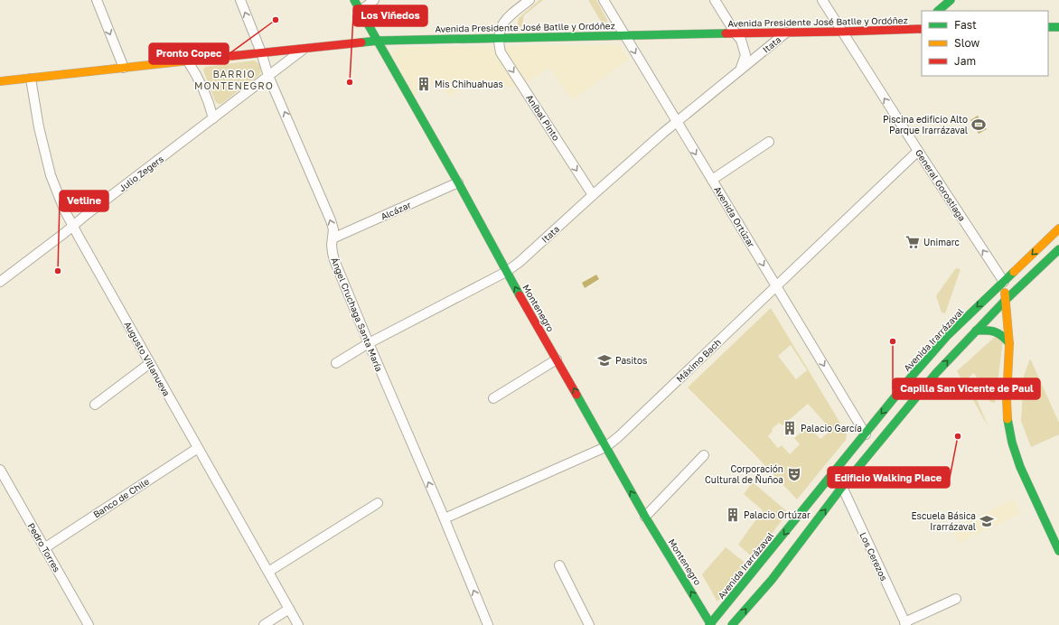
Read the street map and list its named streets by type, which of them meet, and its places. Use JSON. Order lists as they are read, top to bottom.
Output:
{
  "streets": {
    "main road": [
      "Avenida Presidente José Batlle y Ordóñez",
      "General Gorostiaga",
      "Montenegro",
      "Avenida Irarrázaval"
    ],
    "street": [
      "Itata",
      "Aníbal Pinto",
      "Julio Zegers",
      "Alcázar",
      "Avenida Ortúzar",
      "Ángel Cruchaga Santa María",
      "Augusto Villanueva",
      "Máximo Bach",
      "Banco de Chile",
      "Pedro Torres",
      "Los Cerezos"
    ]
  },
  "crossings": [
    ["Avenida Presidente José Batlle y Ordóñez", "Itata"],
    ["Avenida Presidente José Batlle y Ordóñez", "Aníbal Pinto"],
    ["Avenida Presidente José Batlle y Ordóñez", "Julio Zegers"],
    ["Avenida Presidente José Batlle y Ordóñez", "General Gorostiaga"],
    ["Avenida Presidente José Batlle y Ordóñez", "Avenida Ortúzar"],
    ["Avenida Presidente José Batlle y Ordóñez", "Montenegro"],
    ["Avenida Presidente José Batlle y Ordóñez", "Ángel Cruchaga Santa María"],
    ["Avenida Presidente José Batlle y Ordóñez", "Augusto Villanueva"],
    ["Itata", "Aníbal Pinto"],
    ["Itata", "Avenida Ortúzar"],
    ["Itata", "Montenegro"],
    ["Itata", "Ángel Cruchaga Santa María"],
    ["Julio Zegers", "Ángel Cruchaga Santa María"],
    ["Julio Zegers", "Augusto Villanueva"],
    ["General Gorostiaga", "Avenida Irarrázaval"],
    ["General Gorostiaga", "Máximo Bach"],
    ["Alcázar", "Montenegro"],
    ["Alcázar", "Ángel Cruchaga Santa María"],
    ["Avenida Ortúzar", "Avenida Irarrázaval"],
    ["Avenida Ortúzar", "Máximo Bach"],
    ["Montenegro", "Avenida Irarrázaval"],
    ["Montenegro", "Máximo Bach"],
    ["Ángel Cruchaga Santa María", "Máximo Bach"],
    ["Augusto Villanueva", "Banco de Chile"],
    ["Banco de Chile", "Pedro Torres"]
  ],
  "one_way": [
    "Aníbal Pinto",
    "General Gorostiaga",
    "Avenida Ortúzar",
    "Montenegro",
    "Ángel Cruchaga Santa María"
  ],
  "districts": ["BARRIO MONTENEGRO"],
  "places": {
    "other": [
      "Pronto Copec",
      "Los Viñedos",
      "Vetline",
      "Capilla San Vicente de Paul",
      "Edificio Walking Place"
    ],
    "building": ["Mis Chihuahuas", "Palacio García", "Palacio Ortúzar"],
    "sports": ["Piscina edificio Alto Parque Irarrázaval"],
    "supermarket": ["Unimarc"],
    "school or university": ["Pasitos", "Escuela Básica Irarrázaval"],
    "theatre": ["Corporación Cultural de Ñuñoa"]
  },
  "legend": ["Fast", "Slow", "Jam"]
}
